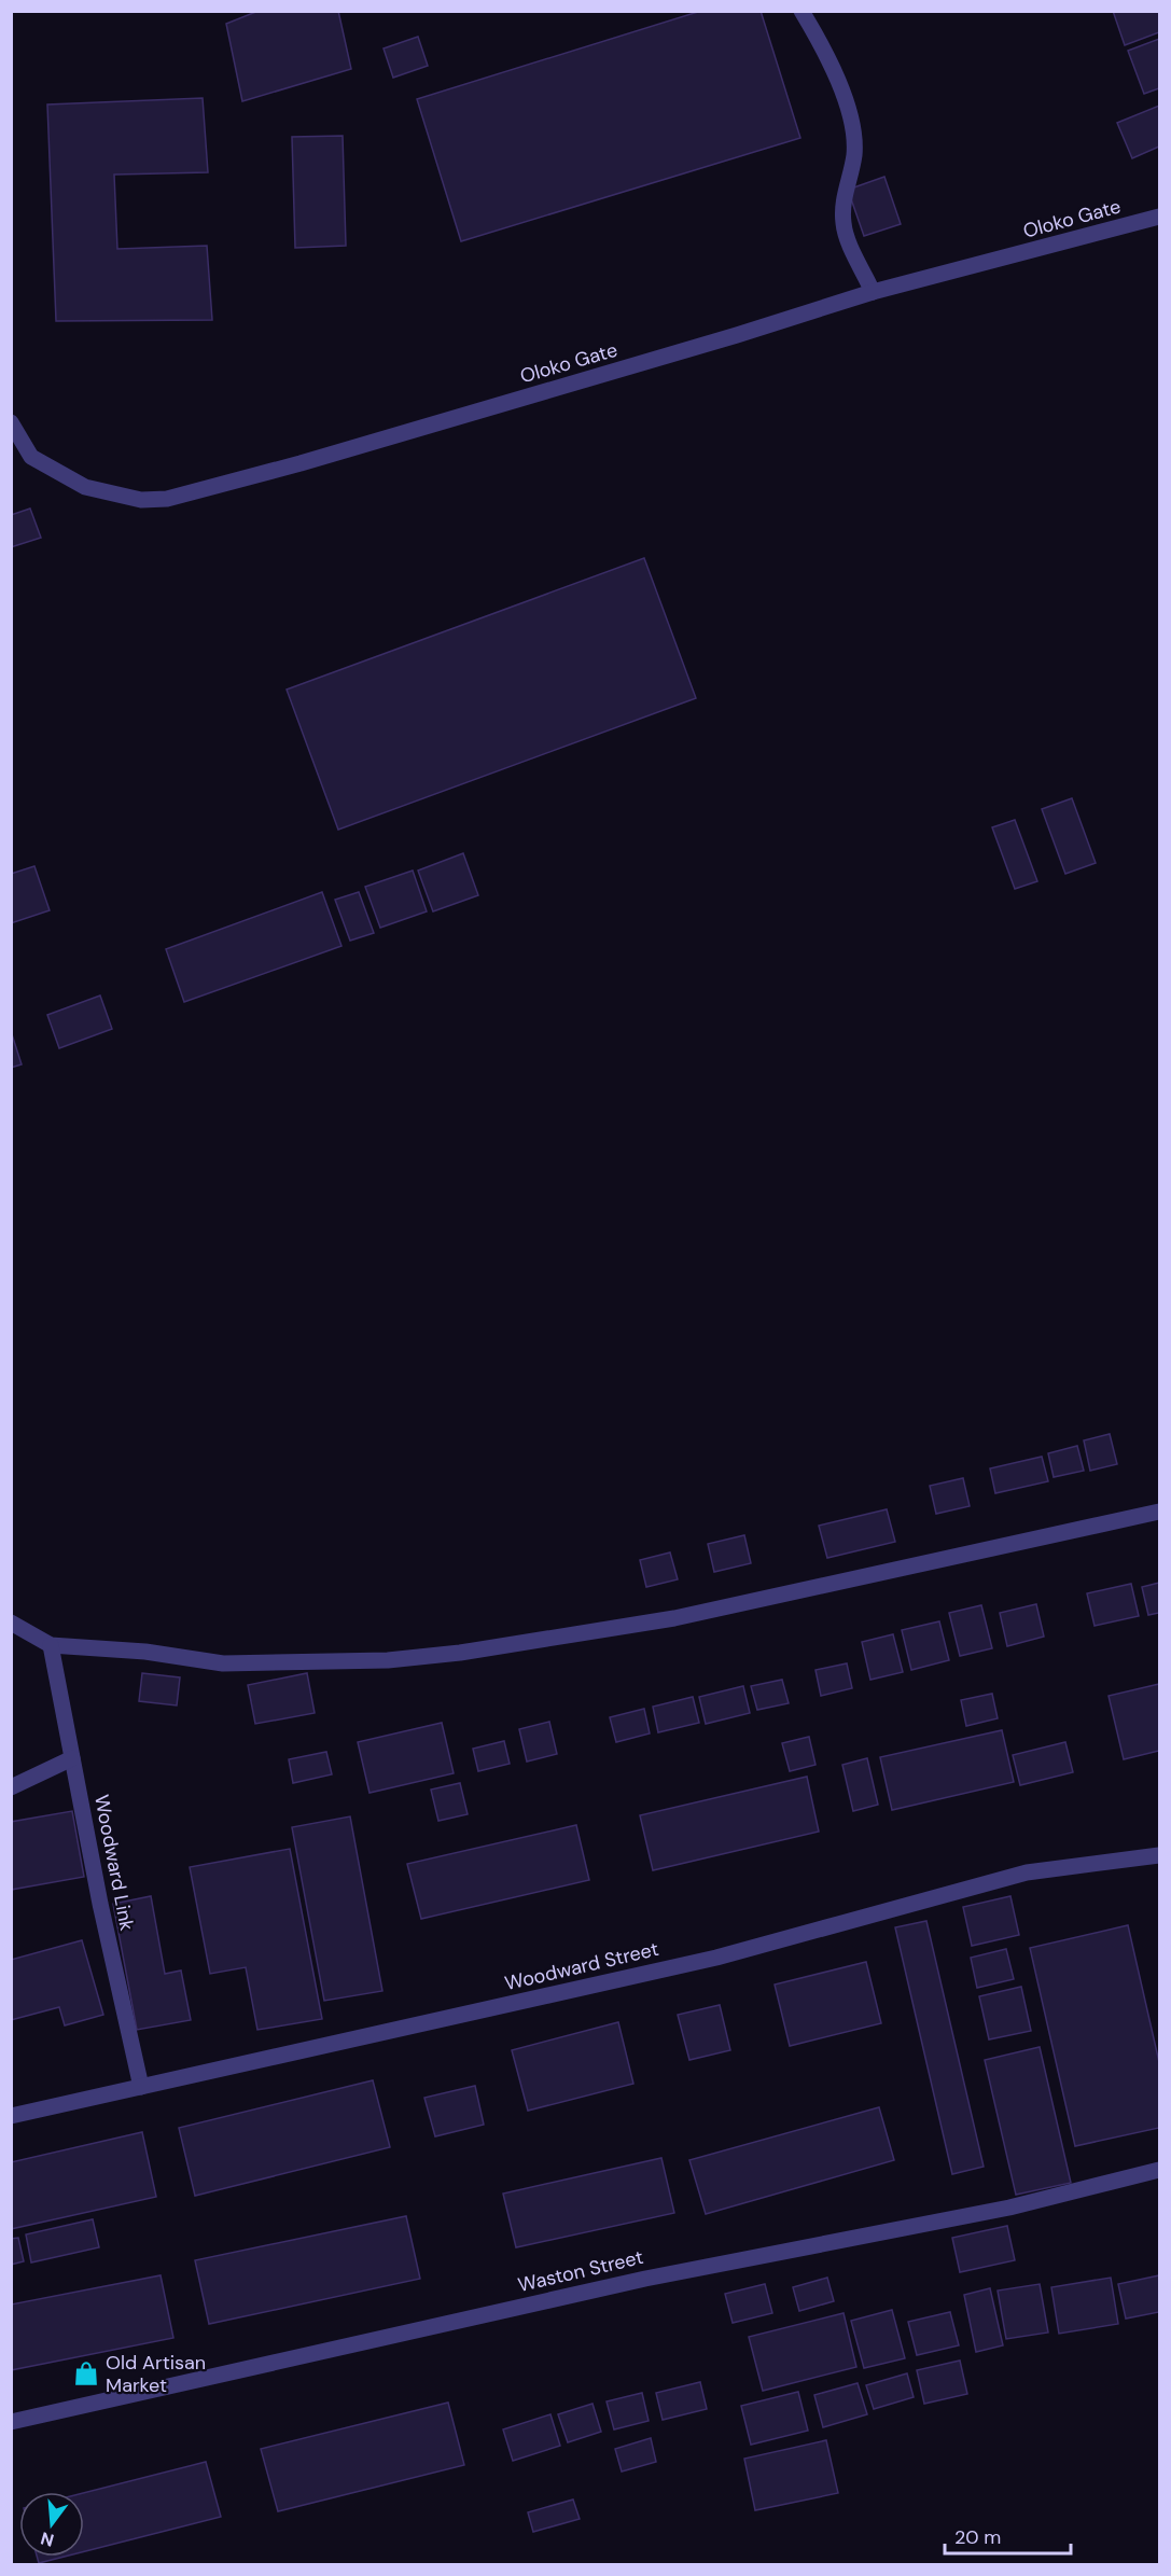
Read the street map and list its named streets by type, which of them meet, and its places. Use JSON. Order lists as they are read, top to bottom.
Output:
{
  "streets": {
    "street": [
      "Oloko Gate",
      "Woodward Link",
      "Woodward Street",
      "Waston Street"
    ]
  },
  "crossings": [
    ["Woodward Link", "Woodward Street"]
  ],
  "places": {
    "shop": ["Old Artisan Market"]
  },
  "scale_bar": "20 m",
  "north": "bottom"
}
